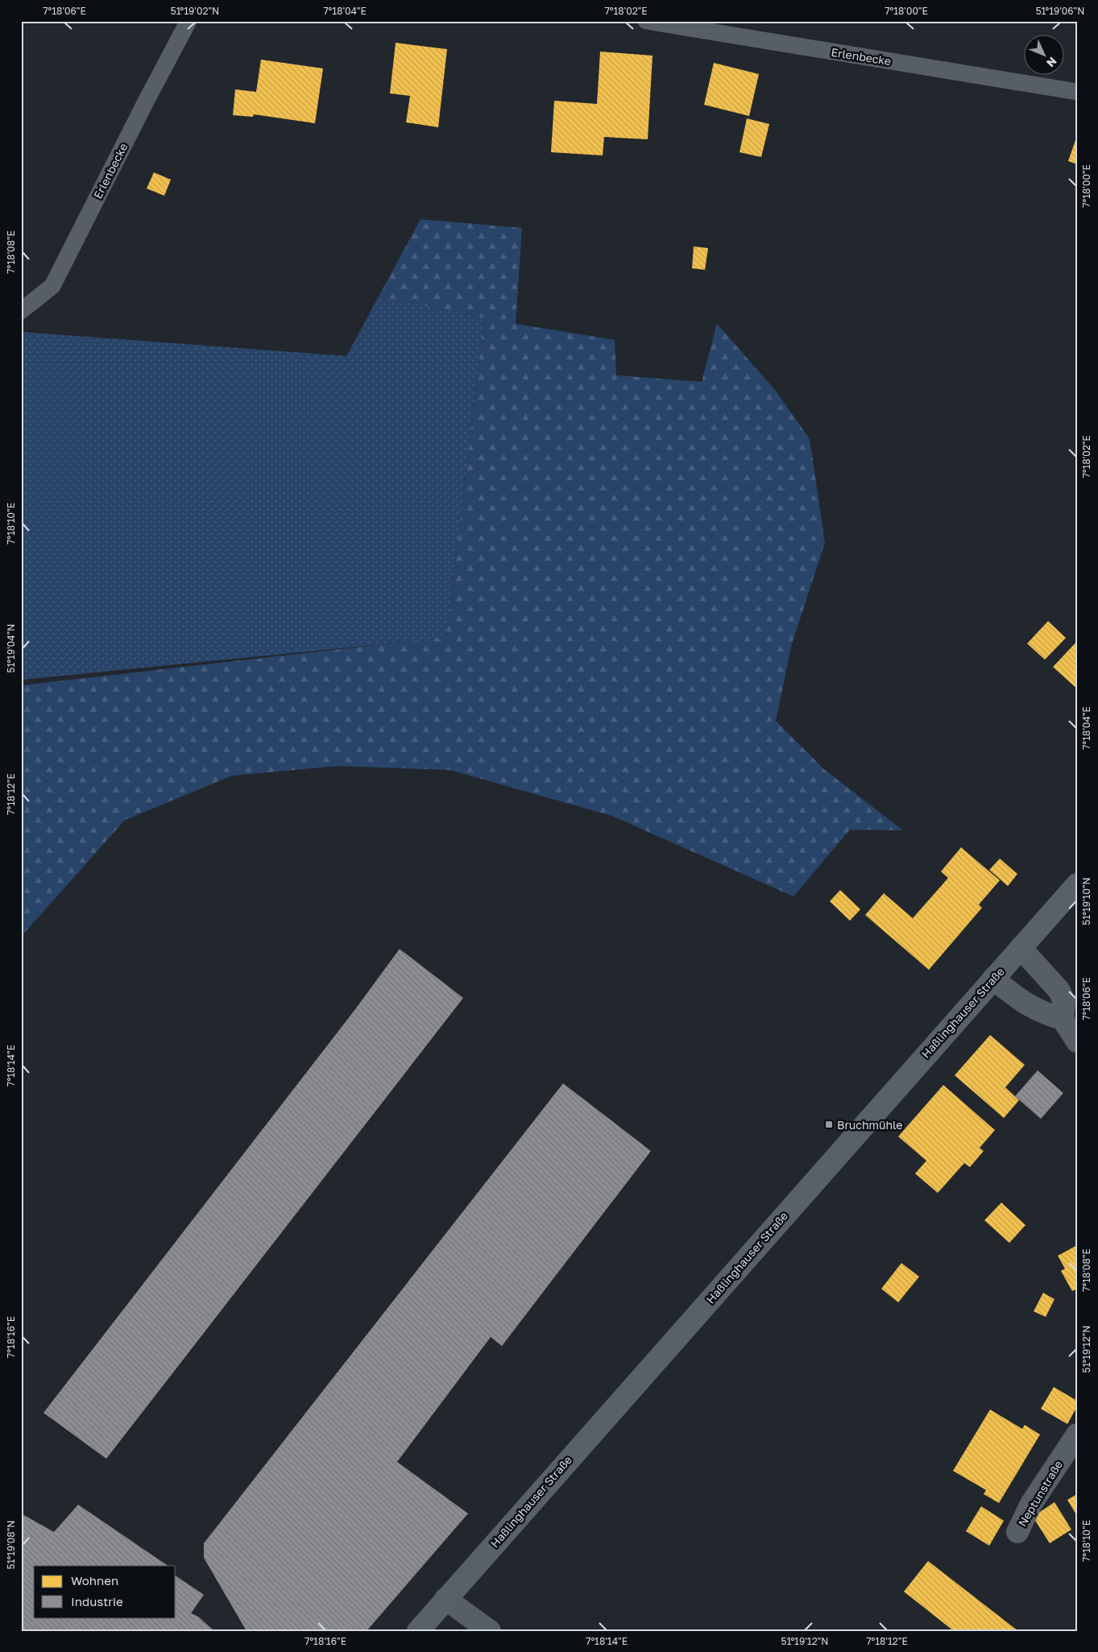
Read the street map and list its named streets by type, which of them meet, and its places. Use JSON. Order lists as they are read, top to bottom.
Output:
{
  "streets": {
    "main road": ["Haßlinghauser Straße"],
    "street": ["Neptunstraße"],
    "lane": ["Erlenbecke"]
  },
  "places": {
    "transit": ["Bruchmühle"]
  },
  "legend": ["Wohnen", "Industrie"],
  "north": "bottom right",
  "coordinates": [
    "7°18'06\"E",
    "51°19'02\"N",
    "7°18'04\"E",
    "7°18'02\"E",
    "7°18'00\"E",
    "51°19'06\"N",
    "7°18'08\"E",
    "7°18'10\"E",
    "51°19'04\"N",
    "7°18'12\"E",
    "51°19'10\"N",
    "7°18'14\"E",
    "7°18'16\"E",
    "51°19'12\"N",
    "51°19'08\"N"
  ]
}
